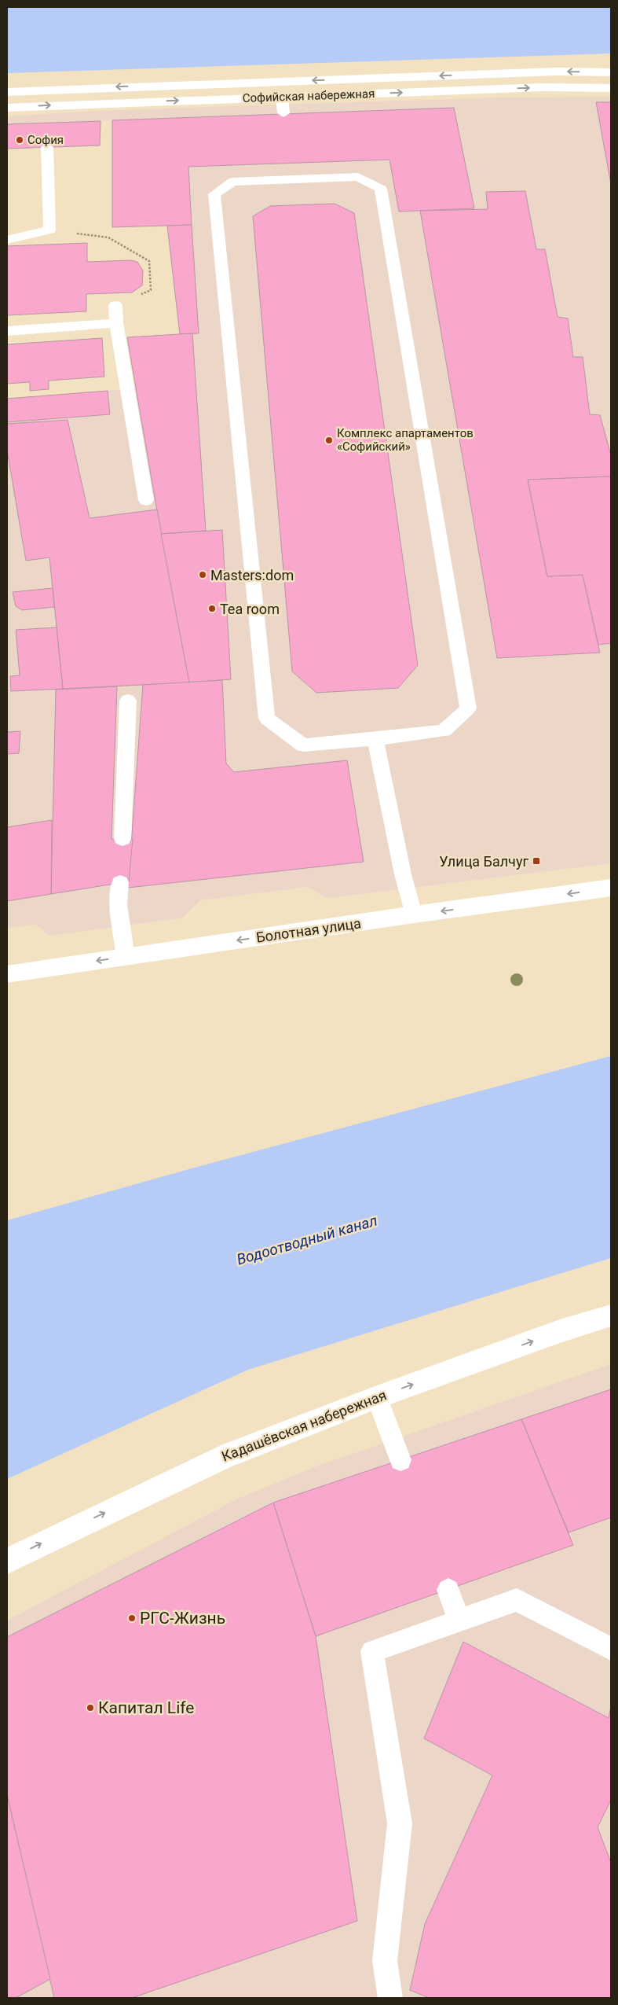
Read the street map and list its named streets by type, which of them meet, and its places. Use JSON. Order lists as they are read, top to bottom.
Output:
{
  "streets": {
    "main road": ["Софийская набережная", "Болотная улица", "Кадашёвская набережная"]
  },
  "one_way": ["Болотная улица", "Кадашёвская набережная"],
  "water": ["Водоотводный канал"],
  "places": {
    "other": [
      "София",
      "Комплекс апартаментов «Софийский»",
      "Masters:dom",
      "Tea room",
      "РГС-Жизнь",
      "Капитал Life"
    ],
    "transit": ["Улица Балчуг"]
  }
}
